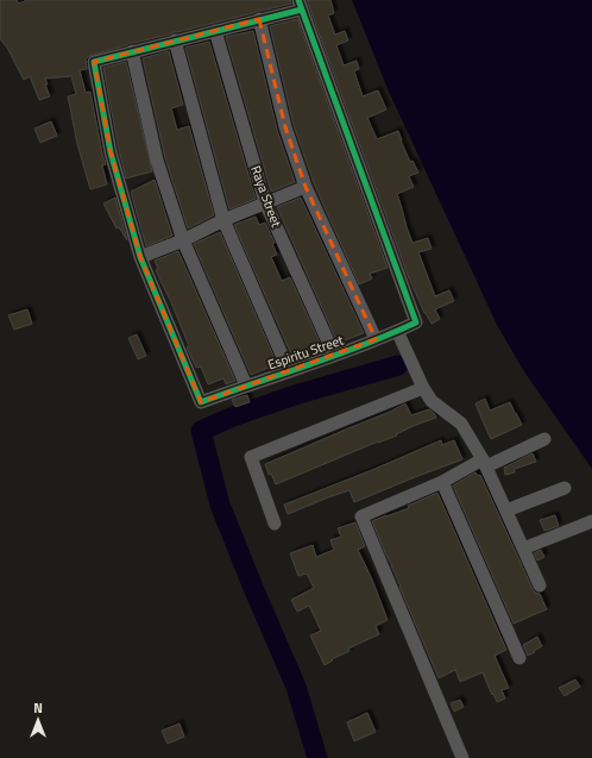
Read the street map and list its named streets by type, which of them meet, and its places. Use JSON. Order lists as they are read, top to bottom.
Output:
{
  "streets": {
    "street": ["Raya Street", "Espiritu Street"]
  },
  "crossings": [
    ["Raya Street", "Espiritu Street"]
  ],
  "north": "top"
}
